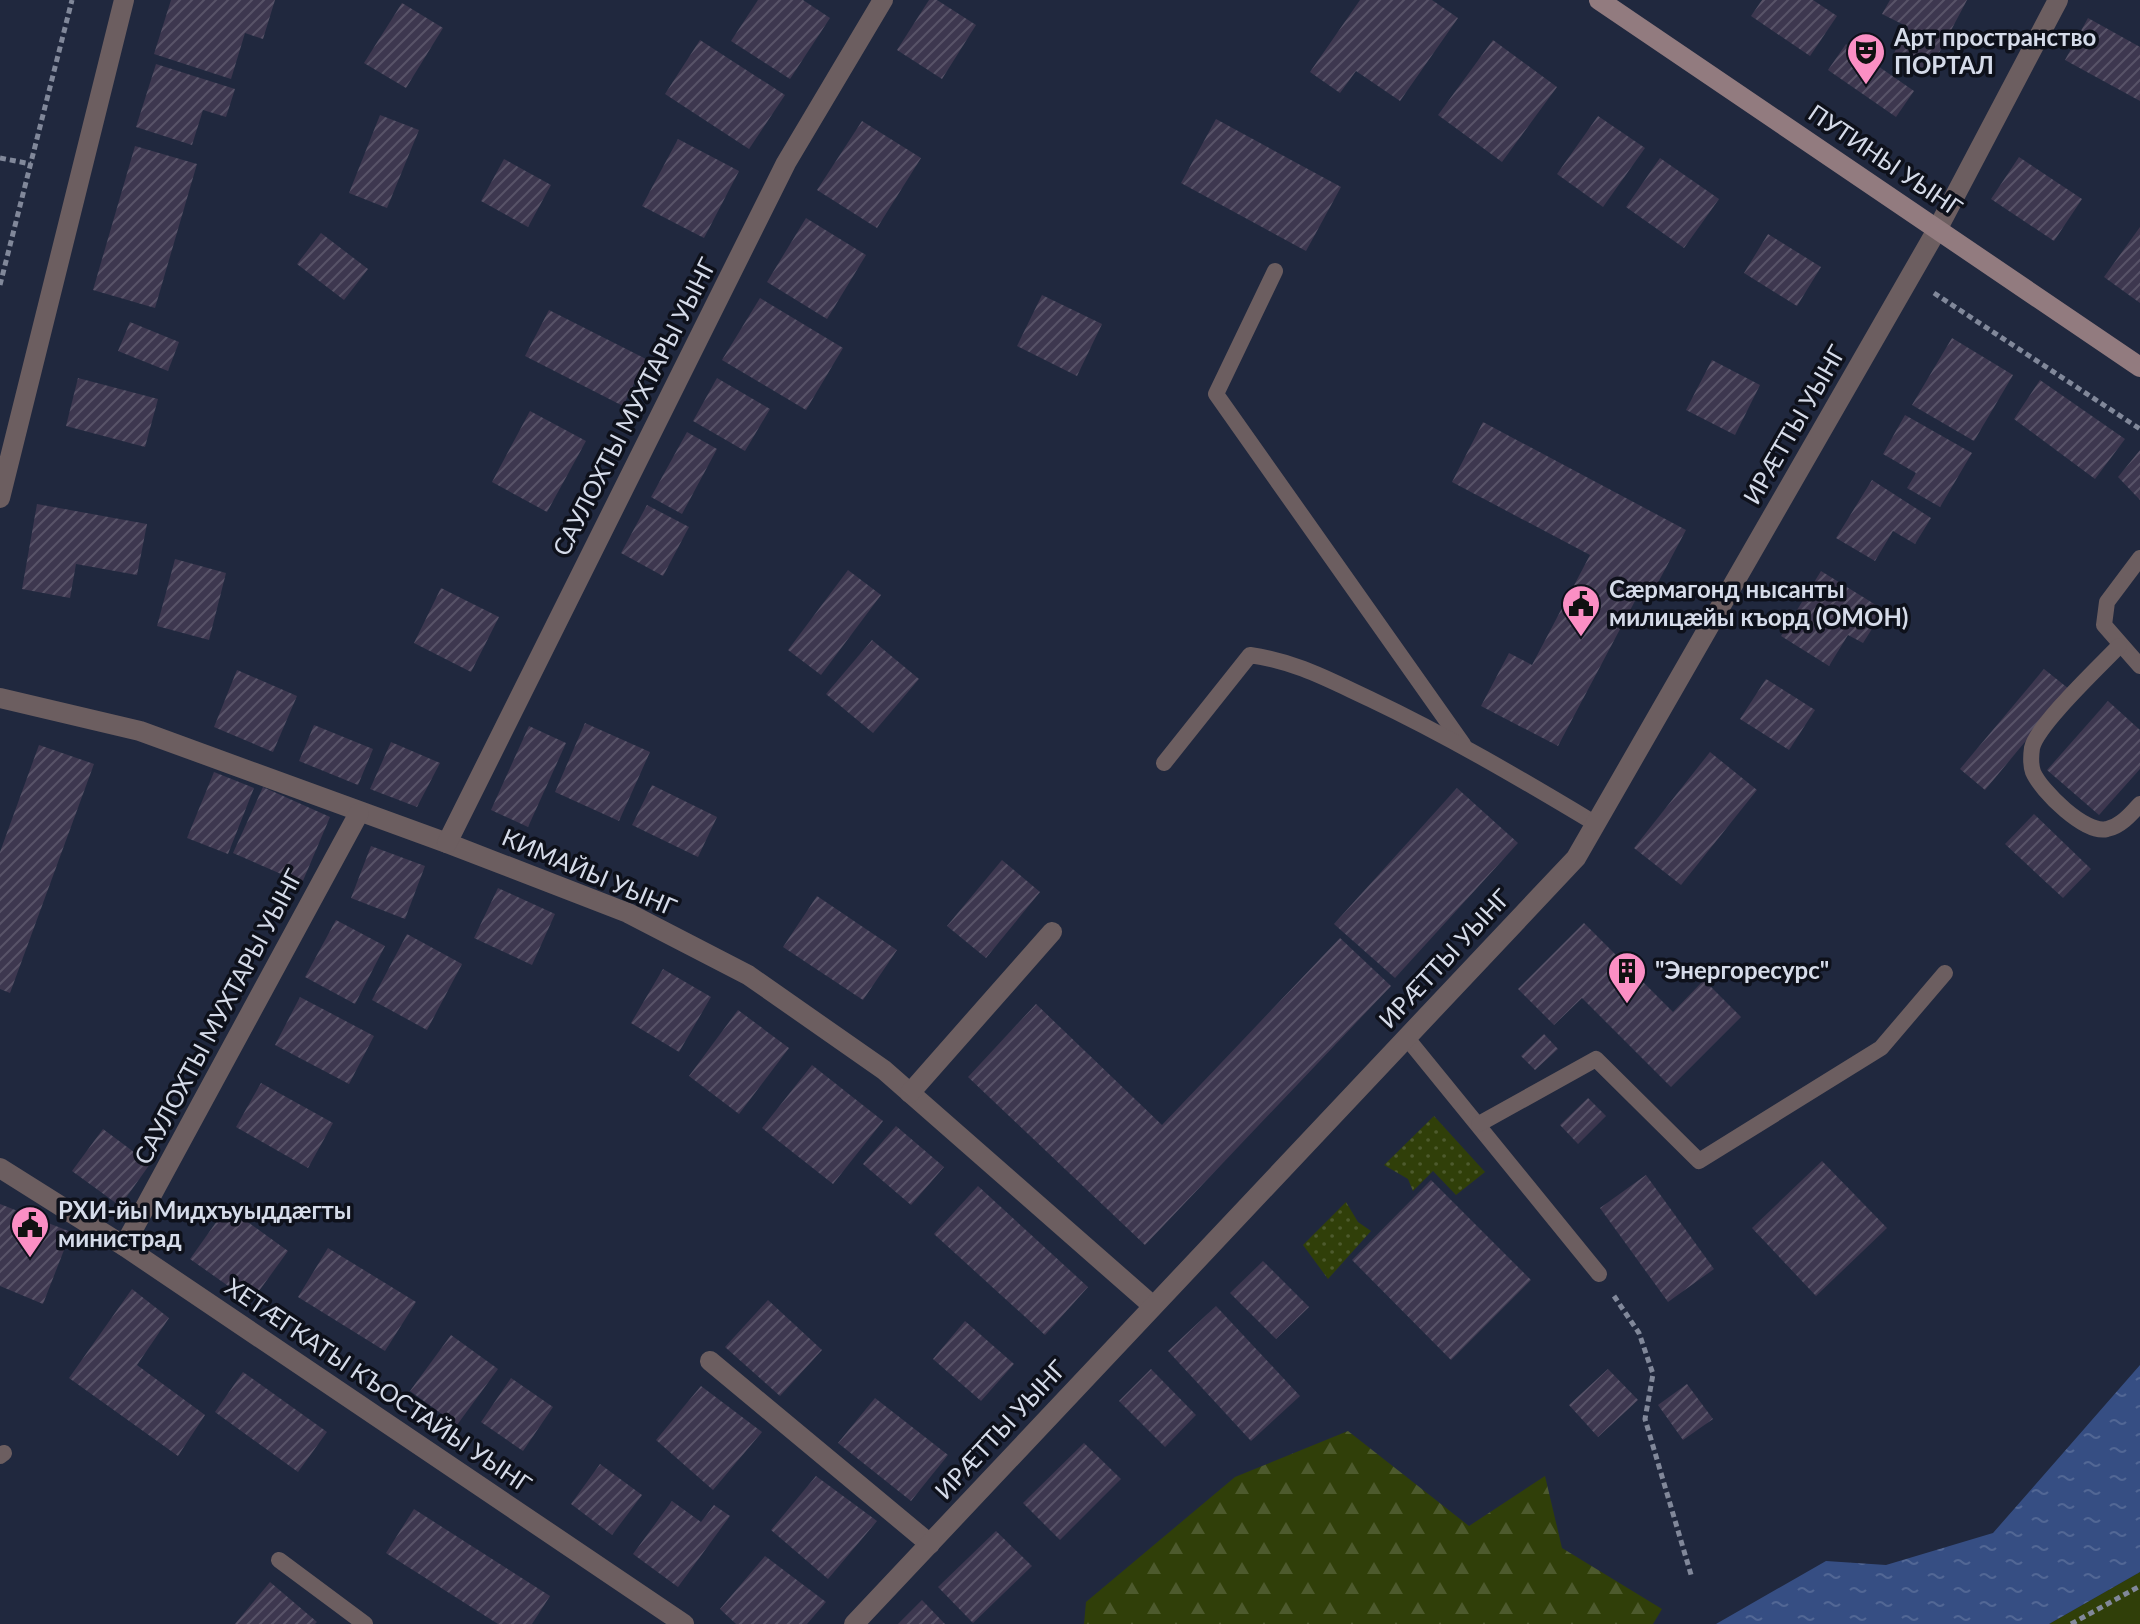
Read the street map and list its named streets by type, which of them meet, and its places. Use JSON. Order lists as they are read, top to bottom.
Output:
{
  "streets": {
    "main road": ["ПУТИНЫ УЫНГ"],
    "street": [
      "САУЛОХТЫ МУХТАРЫ УЫНГ",
      "ИРÆТТЫ УЫНГ",
      "КИМАЙЫ УЫНГ",
      "ХЕТÆГКАТЫ КЪОСТАЙЫ УЫНГ"
    ]
  },
  "crossings": [
    ["ПУТИНЫ УЫНГ", "ИРÆТТЫ УЫНГ"],
    ["САУЛОХТЫ МУХТАРЫ УЫНГ", "КИМАЙЫ УЫНГ"],
    ["САУЛОХТЫ МУХТАРЫ УЫНГ", "ХЕТÆГКАТЫ КЪОСТАЙЫ УЫНГ"],
    ["ИРÆТТЫ УЫНГ", "КИМАЙЫ УЫНГ"]
  ],
  "places": {
    "theatre": ["Арт пространство ПОРТАЛ"],
    "public building": ["Сæрмагонд нысанты милицæйы къорд (ОМОН)", "РХИ-йы Мидхъуыддæгты министрад"],
    "building": ["\"Энергоресурс\""]
  }
}
